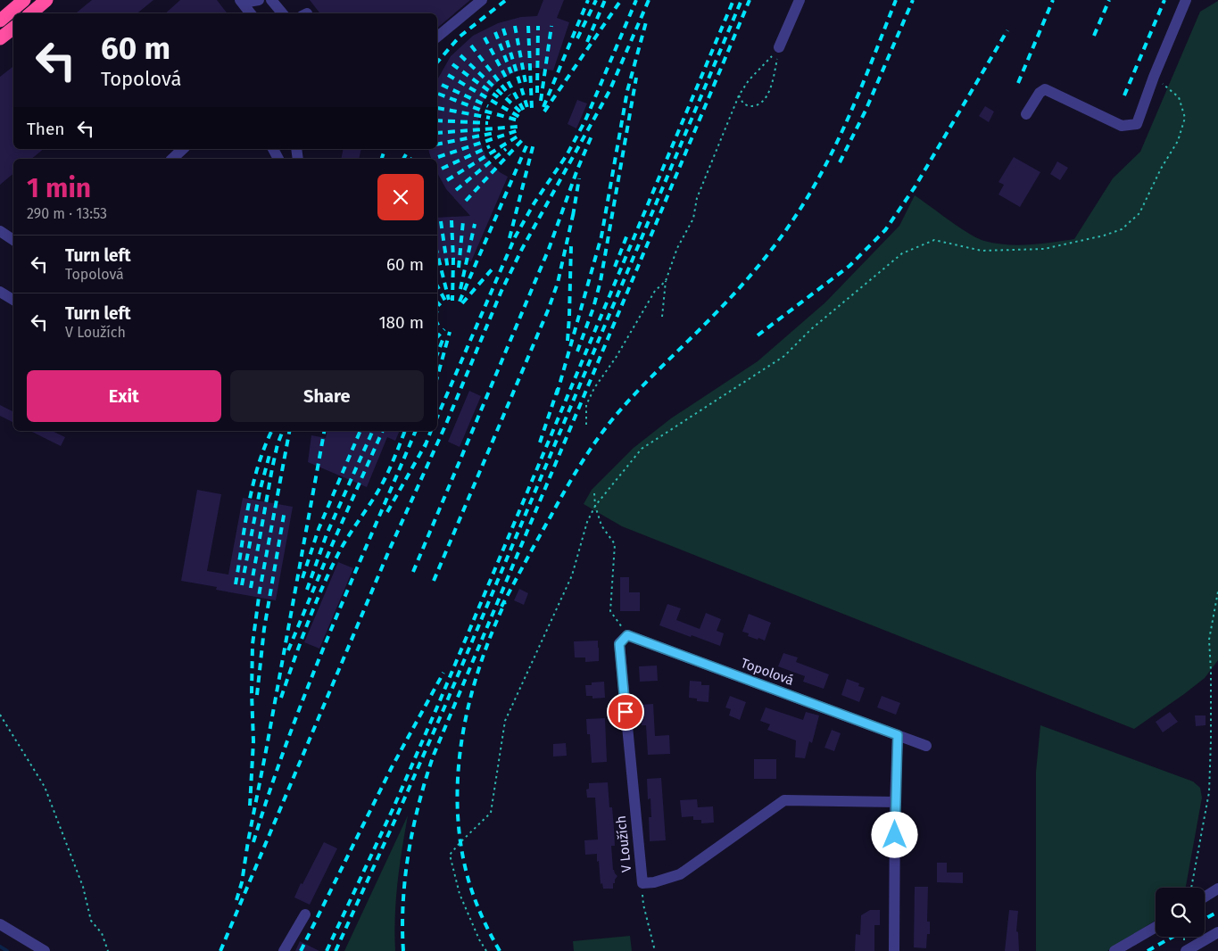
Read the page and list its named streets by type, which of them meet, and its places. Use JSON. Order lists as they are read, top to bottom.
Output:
{
  "streets": {
    "street": ["Topolová", "V Loužích"]
  },
  "crossings": [
    ["Topolová", "V Loužích"]
  ],
  "page": {
    "turn": ["60 m", "Topolová"],
    "then": "Then",
    "heading": ["1 min", "290 m · 13:53"],
    "list": [
      {
        "name": "Turn left",
        "note": "Topolová",
        "value": "60 m"
      },
      {
        "name": "Turn left",
        "note": "V Loužích",
        "value": "180 m"
      }
    ],
    "buttons": ["Exit", "Share"]
  }
}
